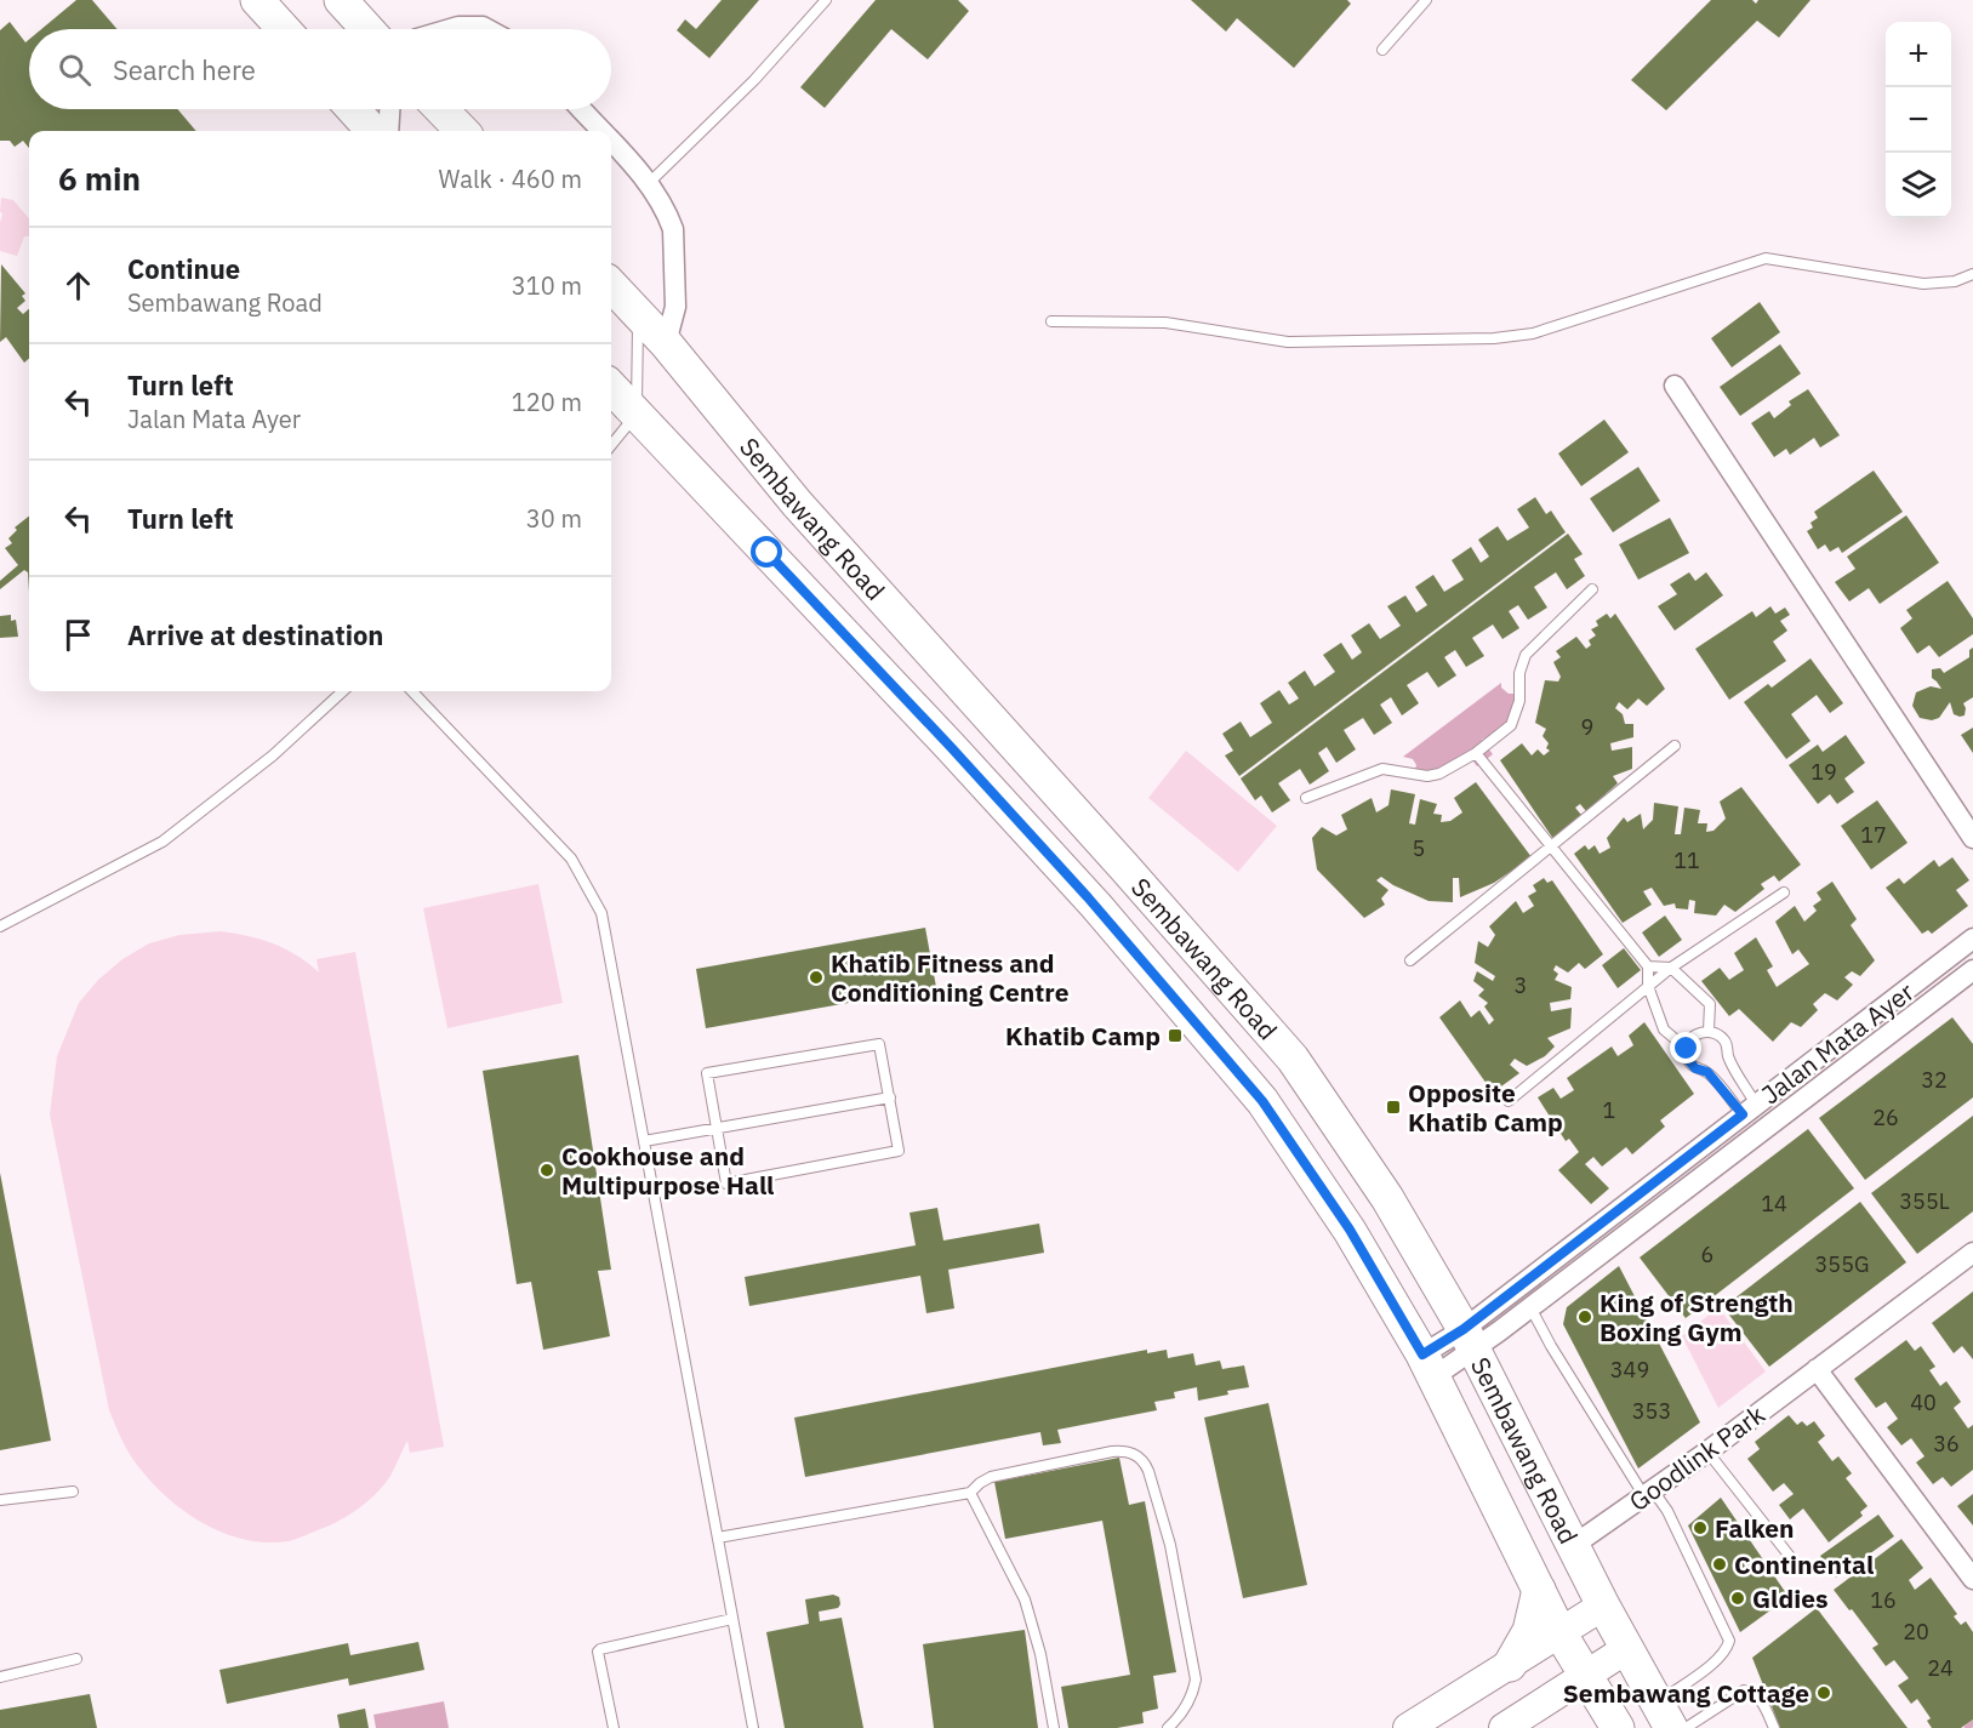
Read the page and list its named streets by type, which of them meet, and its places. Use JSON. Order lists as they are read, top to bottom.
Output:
{
  "streets": {
    "main road": ["Sembawang Road"],
    "street": ["Jalan Mata Ayer", "Goodlink Park"]
  },
  "crossings": [
    ["Sembawang Road", "Jalan Mata Ayer"],
    ["Sembawang Road", "Goodlink Park"]
  ],
  "places": {
    "other": [
      "Khatib Fitness and Conditioning Centre",
      "Cookhouse and Multipurpose Hall",
      "King of Strength Boxing Gym",
      "Falken",
      "Continental",
      "Gldies",
      "Sembawang Cottage"
    ],
    "transit": ["Khatib Camp", "Opposite Khatib Camp"]
  },
  "house_numbers": [
    "9",
    "19",
    "17",
    "5",
    "11",
    "3",
    "32",
    "1",
    "26",
    "355L",
    "14",
    "6",
    "355G",
    "349",
    "40",
    "353",
    "36",
    "16",
    "20",
    "24"
  ],
  "page": {
    "map_buttons": ["+", "−"],
    "search": "Search here",
    "heading": ["6 min", "Walk · 460 m"],
    "list": [
      ["Continue", "Sembawang Road", "310 m"],
      ["Turn left", "Jalan Mata Ayer", "120 m"],
      ["Turn left", "30 m"],
      "Arrive at destination"
    ]
  }
}
